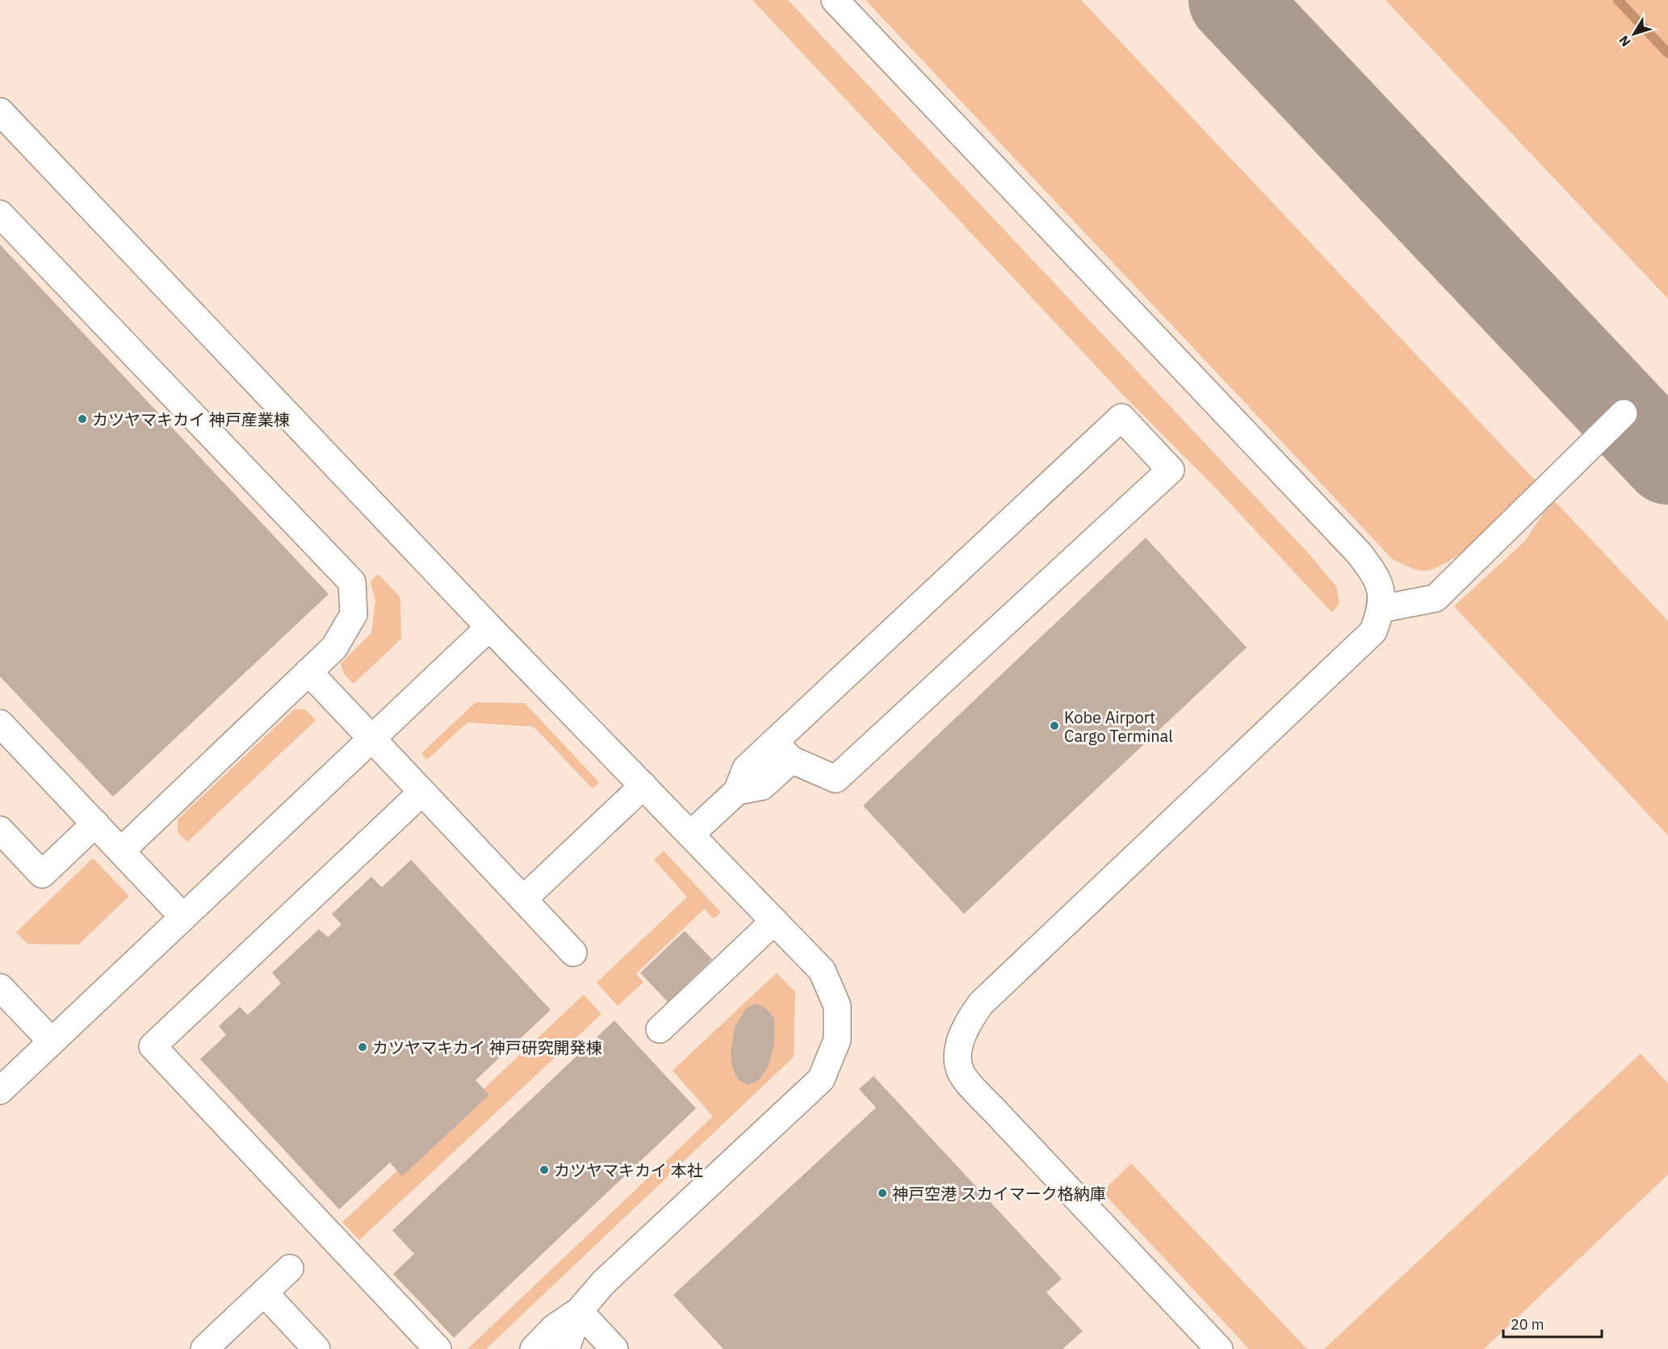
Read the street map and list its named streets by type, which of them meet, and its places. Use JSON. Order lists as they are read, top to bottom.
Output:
{
  "places": [
    "カツヤマキカイ 神戸産業棟",
    "Kobe Airport Cargo Terminal",
    "カツヤマキカイ 神戸研究開発棟",
    "カツヤマキカイ 本社",
    "神戸空港 スカイマーク格納庫"
  ],
  "scale_bar": "20 m",
  "north": "bottom left"
}
